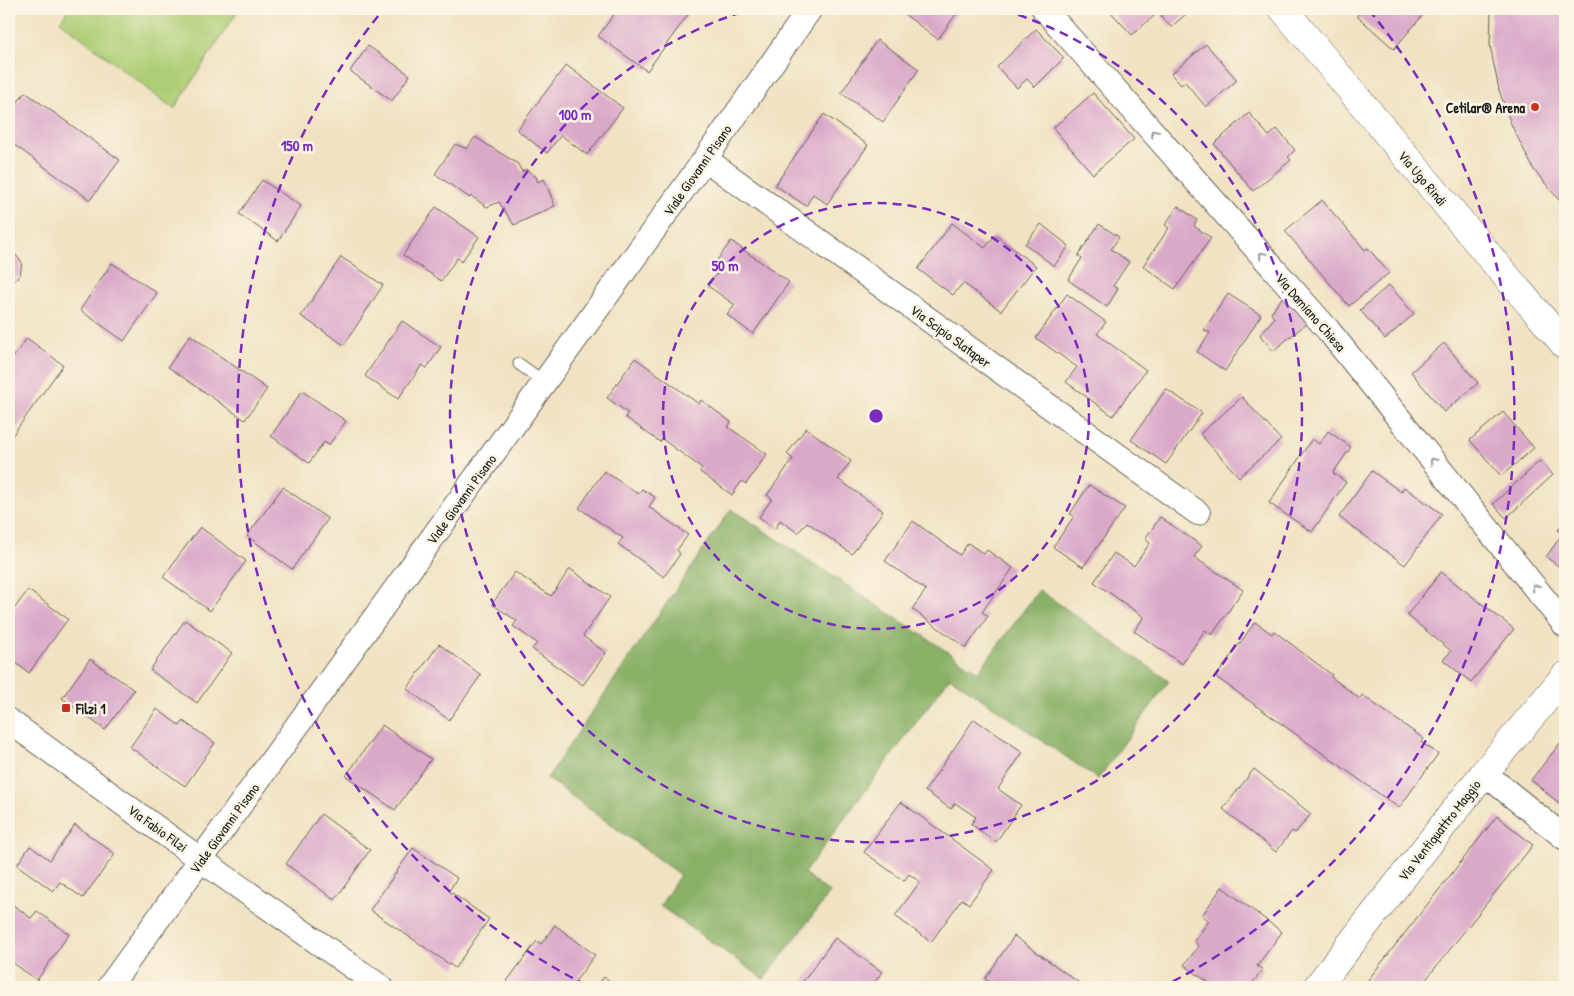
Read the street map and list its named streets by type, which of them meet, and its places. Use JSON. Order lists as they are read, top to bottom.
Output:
{
  "streets": {
    "street": [
      "Viale Giovanni Pisano",
      "Via Ugo Rindi",
      "Via Damiano Chiesa",
      "Via Scipio Slataper",
      "Via Fabio Filzi",
      "Via Ventiquattro Maggio"
    ]
  },
  "crossings": [
    ["Viale Giovanni Pisano", "Via Scipio Slataper"],
    ["Viale Giovanni Pisano", "Via Fabio Filzi"]
  ],
  "one_way": ["Via Damiano Chiesa"],
  "places": {
    "other": ["Cetilar® Arena"],
    "transit": ["Filzi 1"]
  },
  "rings": ["100 m", "150 m", "50 m"]
}
